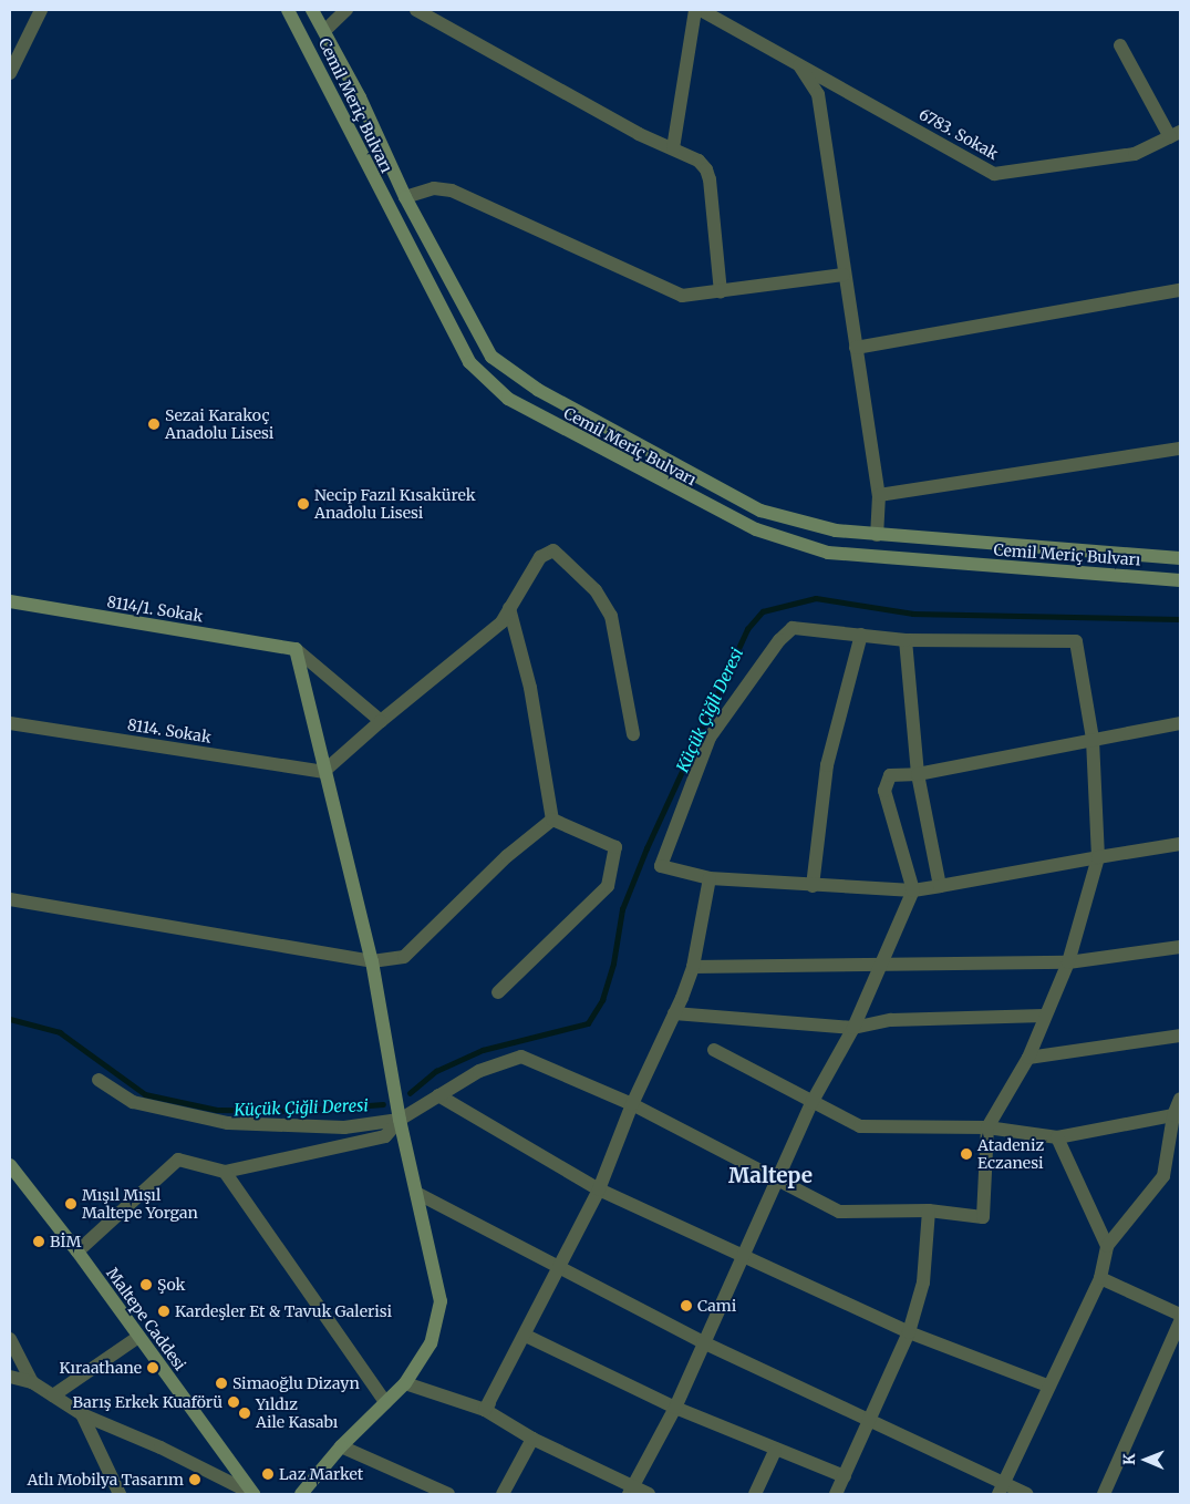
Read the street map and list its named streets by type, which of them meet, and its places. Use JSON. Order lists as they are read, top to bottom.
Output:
{
  "streets": {
    "main road": ["Cemil Meriç Bulvarı", "8114/1. Sokak", "Maltepe Caddesi"],
    "street": ["6783. Sokak", "8114. Sokak"]
  },
  "districts": ["Maltepe"],
  "water": ["Küçük Çiğli Deresi"],
  "places": [
    "Sezai Karakoç Anadolu Lisesi",
    "Necip Fazıl Kısakürek Anadolu Lisesi",
    "Atadeniz Eczanesi",
    "Mışıl Mışıl Maltepe Yorgan",
    "BİM",
    "Şok",
    "Cami",
    "Kardeşler Et & Tavuk Galerisi",
    "Kıraathane",
    "Simaoğlu Dizayn",
    "Barış Erkek Kuaförü",
    "Yıldız Aile Kasabı",
    "Laz Market",
    "Atlı Mobilya Tasarım"
  ],
  "north": "left"
}
